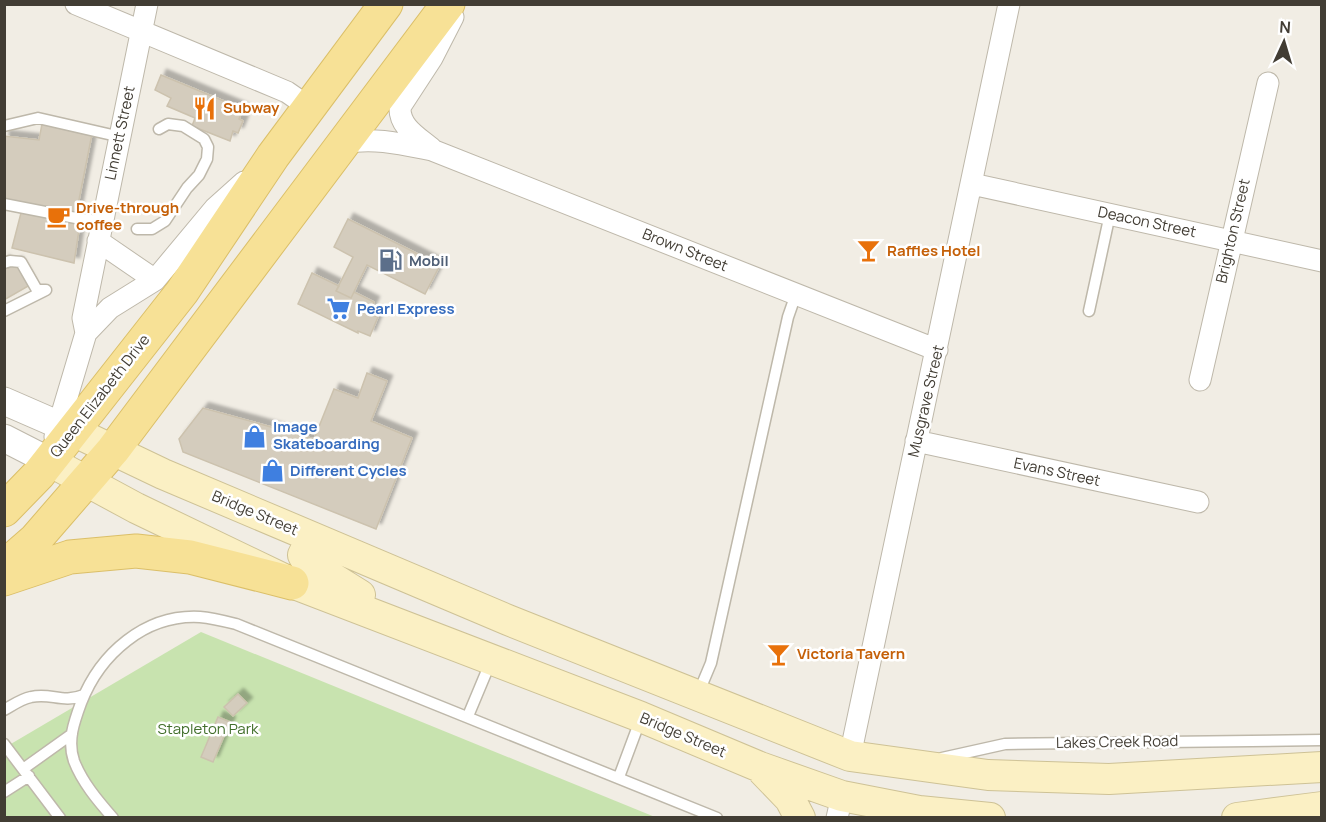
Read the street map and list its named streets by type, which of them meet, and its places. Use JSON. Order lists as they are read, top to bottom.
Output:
{
  "streets": {
    "main road": [
      "Queen Elizabeth Drive",
      "Musgrave Street",
      "Bridge Street",
      "Lakes Creek Road"
    ],
    "street": [
      "Linnett Street",
      "Deacon Street",
      "Brighton Street",
      "Brown Street",
      "Evans Street"
    ]
  },
  "crossings": [
    ["Linnett Street", "Queen Elizabeth Drive"],
    ["Deacon Street", "Brighton Street"],
    ["Deacon Street", "Musgrave Street"],
    ["Brown Street", "Musgrave Street"],
    ["Queen Elizabeth Drive", "Bridge Street"],
    ["Musgrave Street", "Evans Street"],
    ["Musgrave Street", "Bridge Street"],
    ["Musgrave Street", "Lakes Creek Road"],
    ["Bridge Street", "Lakes Creek Road"]
  ],
  "parks": ["Stapleton Park"],
  "places": {
    "restaurant": ["Subway"],
    "cafe": ["Drive-through coffee"],
    "bar": ["Raffles Hotel", "Victoria Tavern"],
    "fuel station": ["Mobil"],
    "supermarket": ["Pearl Express"],
    "shop": ["Image Skateboarding", "Different Cycles"]
  },
  "north": "top"
}
